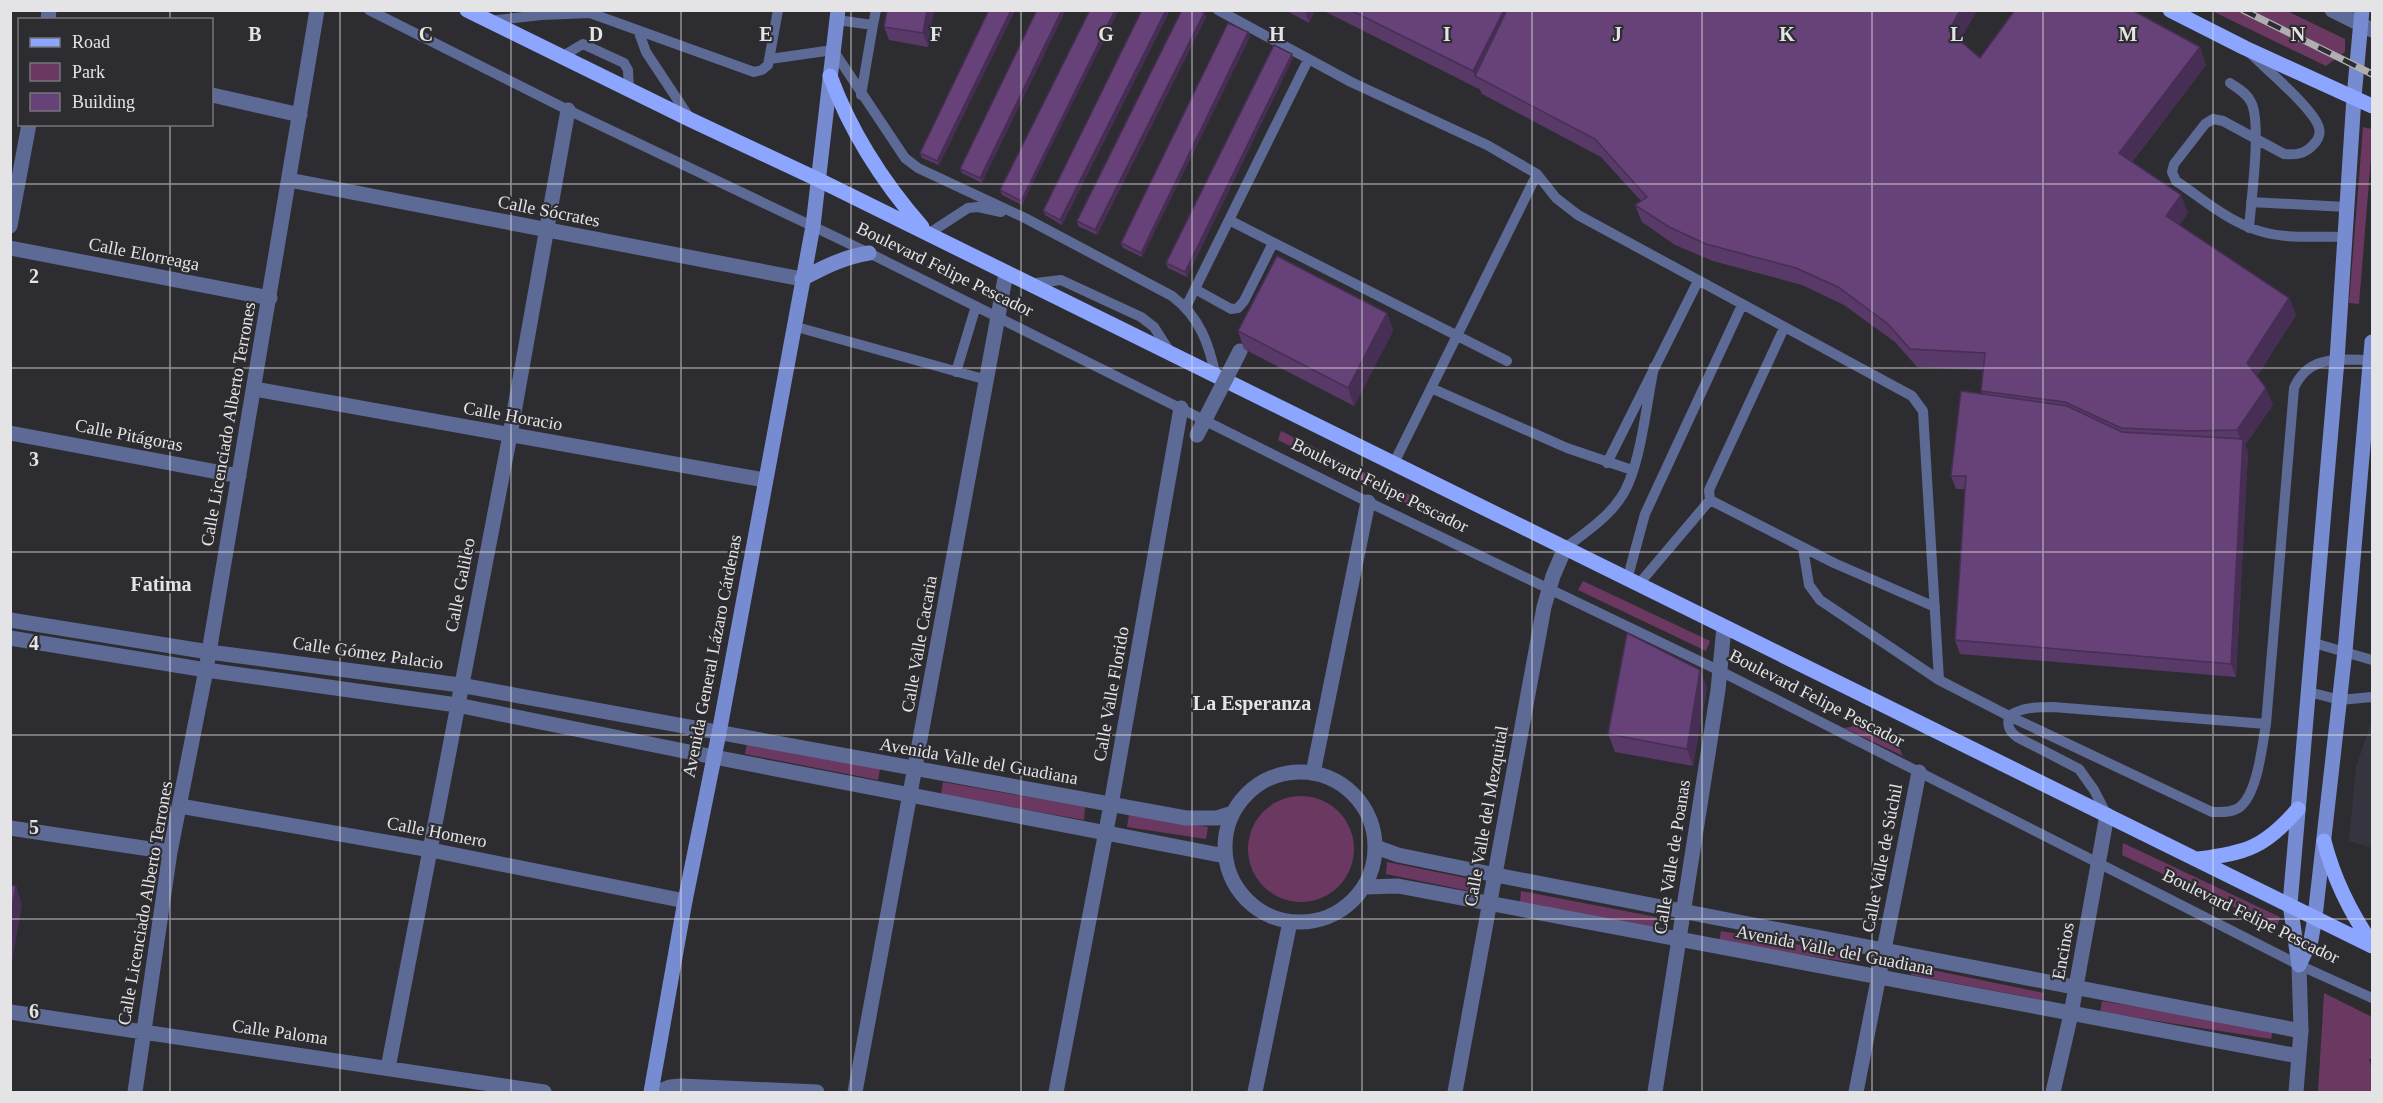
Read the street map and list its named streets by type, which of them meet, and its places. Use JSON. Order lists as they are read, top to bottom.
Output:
{
  "streets": {
    "main road": ["Boulevard Felipe Pescador", "Avenida General Lázaro Cárdenas"],
    "street": [
      "Calle Sócrates",
      "Calle Elorreaga",
      "Calle Horacio",
      "Calle Licenciado Alberto Terrones",
      "Calle Pitágoras",
      "Calle Galileo",
      "Calle Valle Cacaria",
      "Calle Gómez Palacio",
      "Calle Valle Florido",
      "Avenida Valle del Guadiana",
      "Calle Valle del Mezquital",
      "Calle Homero",
      "Calle Valle de Poanas",
      "Calle Valle de Súchil",
      "Encinos",
      "Calle Paloma"
    ]
  },
  "crossings": [
    ["Calle Sócrates", "Calle Licenciado Alberto Terrones"],
    ["Calle Sócrates", "Calle Galileo"],
    ["Calle Sócrates", "Avenida General Lázaro Cárdenas"],
    ["Calle Elorreaga", "Calle Licenciado Alberto Terrones"],
    ["Boulevard Felipe Pescador", "Calle Galileo"],
    ["Boulevard Felipe Pescador", "Calle Valle Cacaria"],
    ["Boulevard Felipe Pescador", "Avenida General Lázaro Cárdenas"],
    ["Boulevard Felipe Pescador", "Calle Valle Florido"],
    ["Boulevard Felipe Pescador", "Calle Valle del Mezquital"],
    ["Boulevard Felipe Pescador", "Calle Valle de Poanas"],
    ["Boulevard Felipe Pescador", "Calle Valle de Súchil"],
    ["Boulevard Felipe Pescador", "Encinos"],
    ["Calle Horacio", "Calle Licenciado Alberto Terrones"],
    ["Calle Horacio", "Calle Galileo"],
    ["Calle Horacio", "Avenida General Lázaro Cárdenas"],
    ["Calle Licenciado Alberto Terrones", "Calle Pitágoras"],
    ["Calle Licenciado Alberto Terrones", "Calle Gómez Palacio"],
    ["Calle Licenciado Alberto Terrones", "Calle Homero"],
    ["Calle Licenciado Alberto Terrones", "Calle Paloma"],
    ["Calle Galileo", "Calle Gómez Palacio"],
    ["Calle Galileo", "Calle Homero"],
    ["Calle Galileo", "Calle Paloma"],
    ["Calle Valle Cacaria", "Avenida Valle del Guadiana"],
    ["Calle Gómez Palacio", "Avenida General Lázaro Cárdenas"],
    ["Calle Gómez Palacio", "Avenida Valle del Guadiana"],
    ["Avenida General Lázaro Cárdenas", "Avenida Valle del Guadiana"],
    ["Avenida General Lázaro Cárdenas", "Calle Homero"],
    ["Calle Valle Florido", "Avenida Valle del Guadiana"],
    ["Avenida Valle del Guadiana", "Calle Valle del Mezquital"],
    ["Avenida Valle del Guadiana", "Calle Valle de Poanas"],
    ["Avenida Valle del Guadiana", "Calle Valle de Súchil"],
    ["Avenida Valle del Guadiana", "Encinos"]
  ],
  "districts": ["Fatima", "La Esperanza"],
  "legend": ["Road", "Park", "Building"],
  "grid": {
    "columns": [
      "B",
      "C",
      "D",
      "E",
      "F",
      "G",
      "H",
      "I",
      "J",
      "K",
      "L",
      "M",
      "N"
    ],
    "rows": [
      "2",
      "3",
      "4",
      "5",
      "6"
    ]
  }
}
